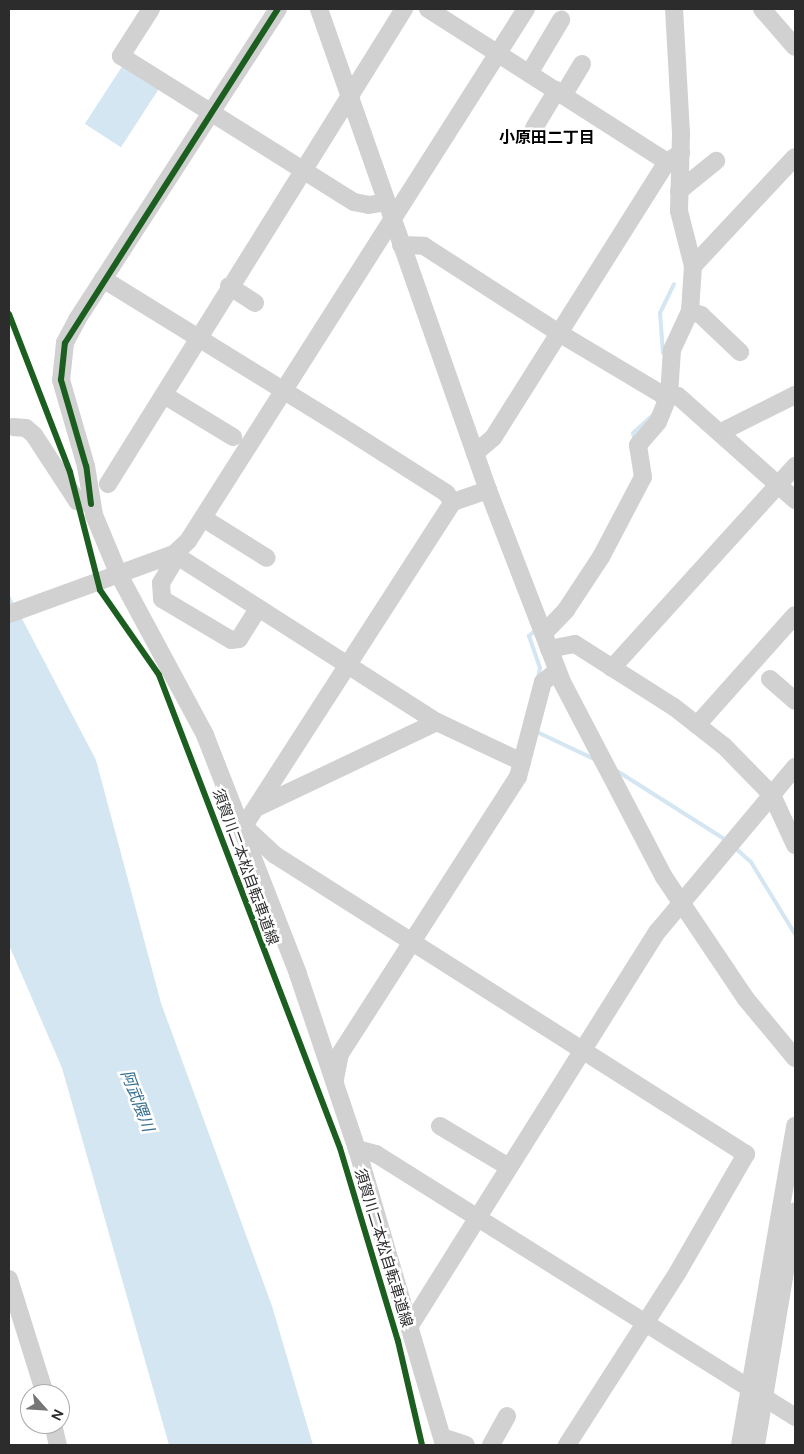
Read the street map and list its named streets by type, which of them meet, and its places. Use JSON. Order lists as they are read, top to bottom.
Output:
{
  "streets": {
    "cycle path": ["須賀川二本松自転車道線"]
  },
  "districts": ["小原田二丁目"],
  "water": ["阿武隈川"],
  "north": "bottom right"
}
